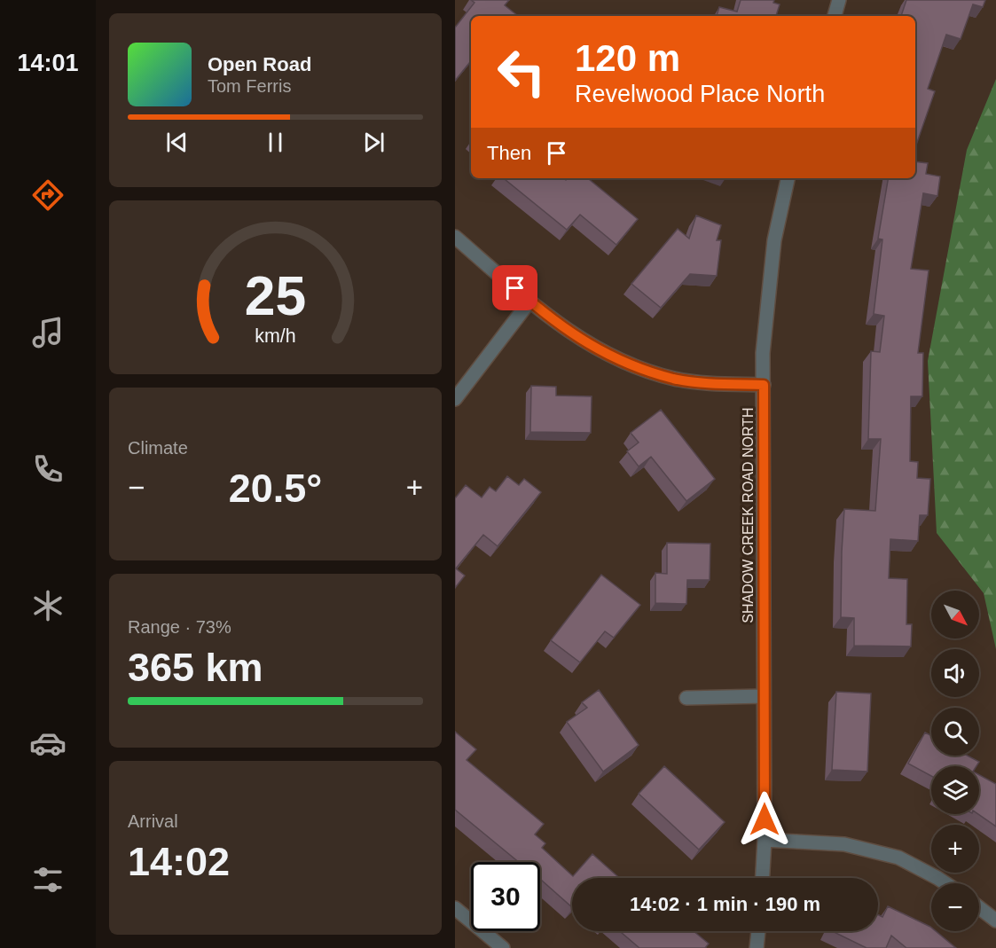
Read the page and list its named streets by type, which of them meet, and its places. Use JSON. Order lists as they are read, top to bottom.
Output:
{
  "streets": {
    "street": ["SHADOW CREEK ROAD NORTH"]
  },
  "north": "bottom right",
  "page": {
    "tabs": "14:01",
    "turn": ["120 m", "Revelwood Place North"],
    "song": ["Open Road", "Tom Ferris"],
    "then": "Then",
    "tile": [
      "Climate",
      ["Range · 73%", "365 km"],
      ["Arrival", "14:02"]
    ],
    "heat": ["−", "20.5°", "+"],
    "map_buttons": ["+", "−"],
    "limit": "30",
    "trip": "14:02 · 1 min · 190 m",
    "gauge": ["25", "km/h"]
  }
}
